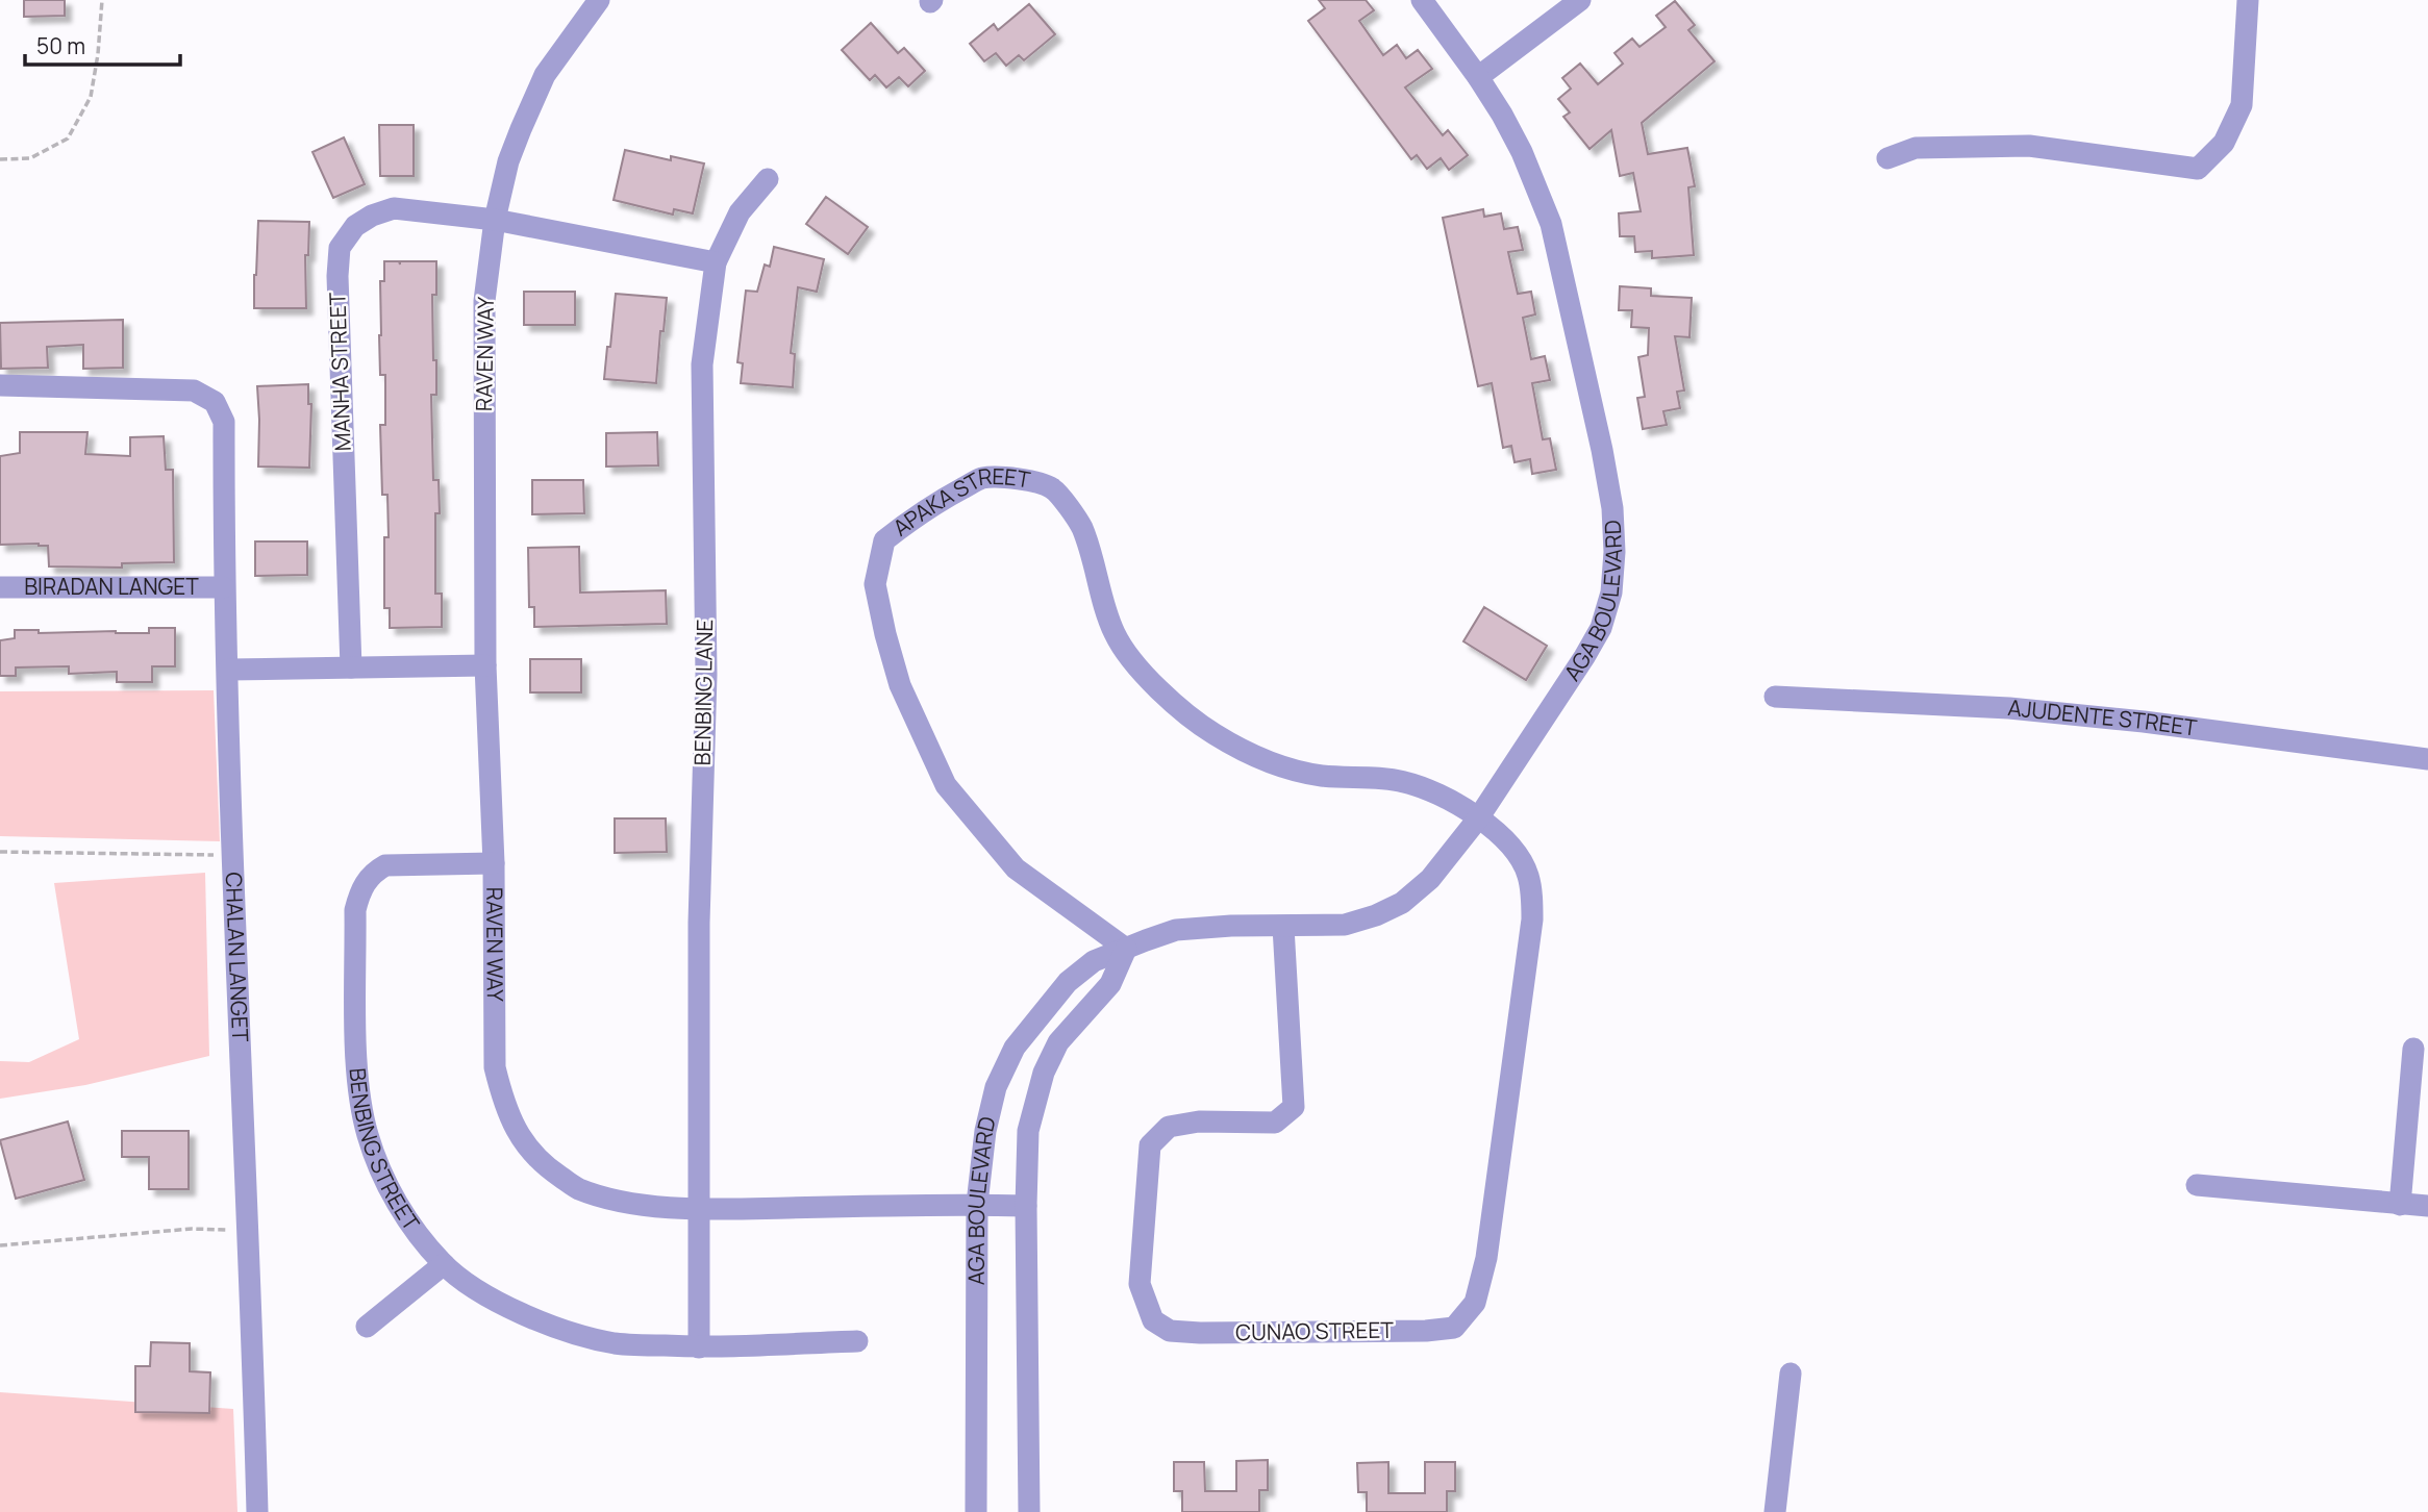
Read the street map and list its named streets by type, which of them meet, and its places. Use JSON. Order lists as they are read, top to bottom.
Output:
{
  "streets": {
    "street": [
      "RAVEN WAY",
      "MANHA STREET",
      "APAKA STREET",
      "BIRADAN LANGET",
      "AGA BOULEVARD",
      "BENBING LANE",
      "AJUDENTE STREET",
      "CHALAN LANGET",
      "BENBING STREET",
      "CUNAO STREET"
    ]
  },
  "crossings": [
    ["RAVEN WAY", "MANHA STREET"],
    ["RAVEN WAY", "AGA BOULEVARD"],
    ["RAVEN WAY", "BENBING LANE"],
    ["RAVEN WAY", "BENBING STREET"],
    ["APAKA STREET", "AGA BOULEVARD"],
    ["APAKA STREET", "CUNAO STREET"],
    ["BIRADAN LANGET", "CHALAN LANGET"],
    ["AGA BOULEVARD", "CUNAO STREET"],
    ["BENBING LANE", "BENBING STREET"]
  ],
  "scale_bar": "50 m"
}
